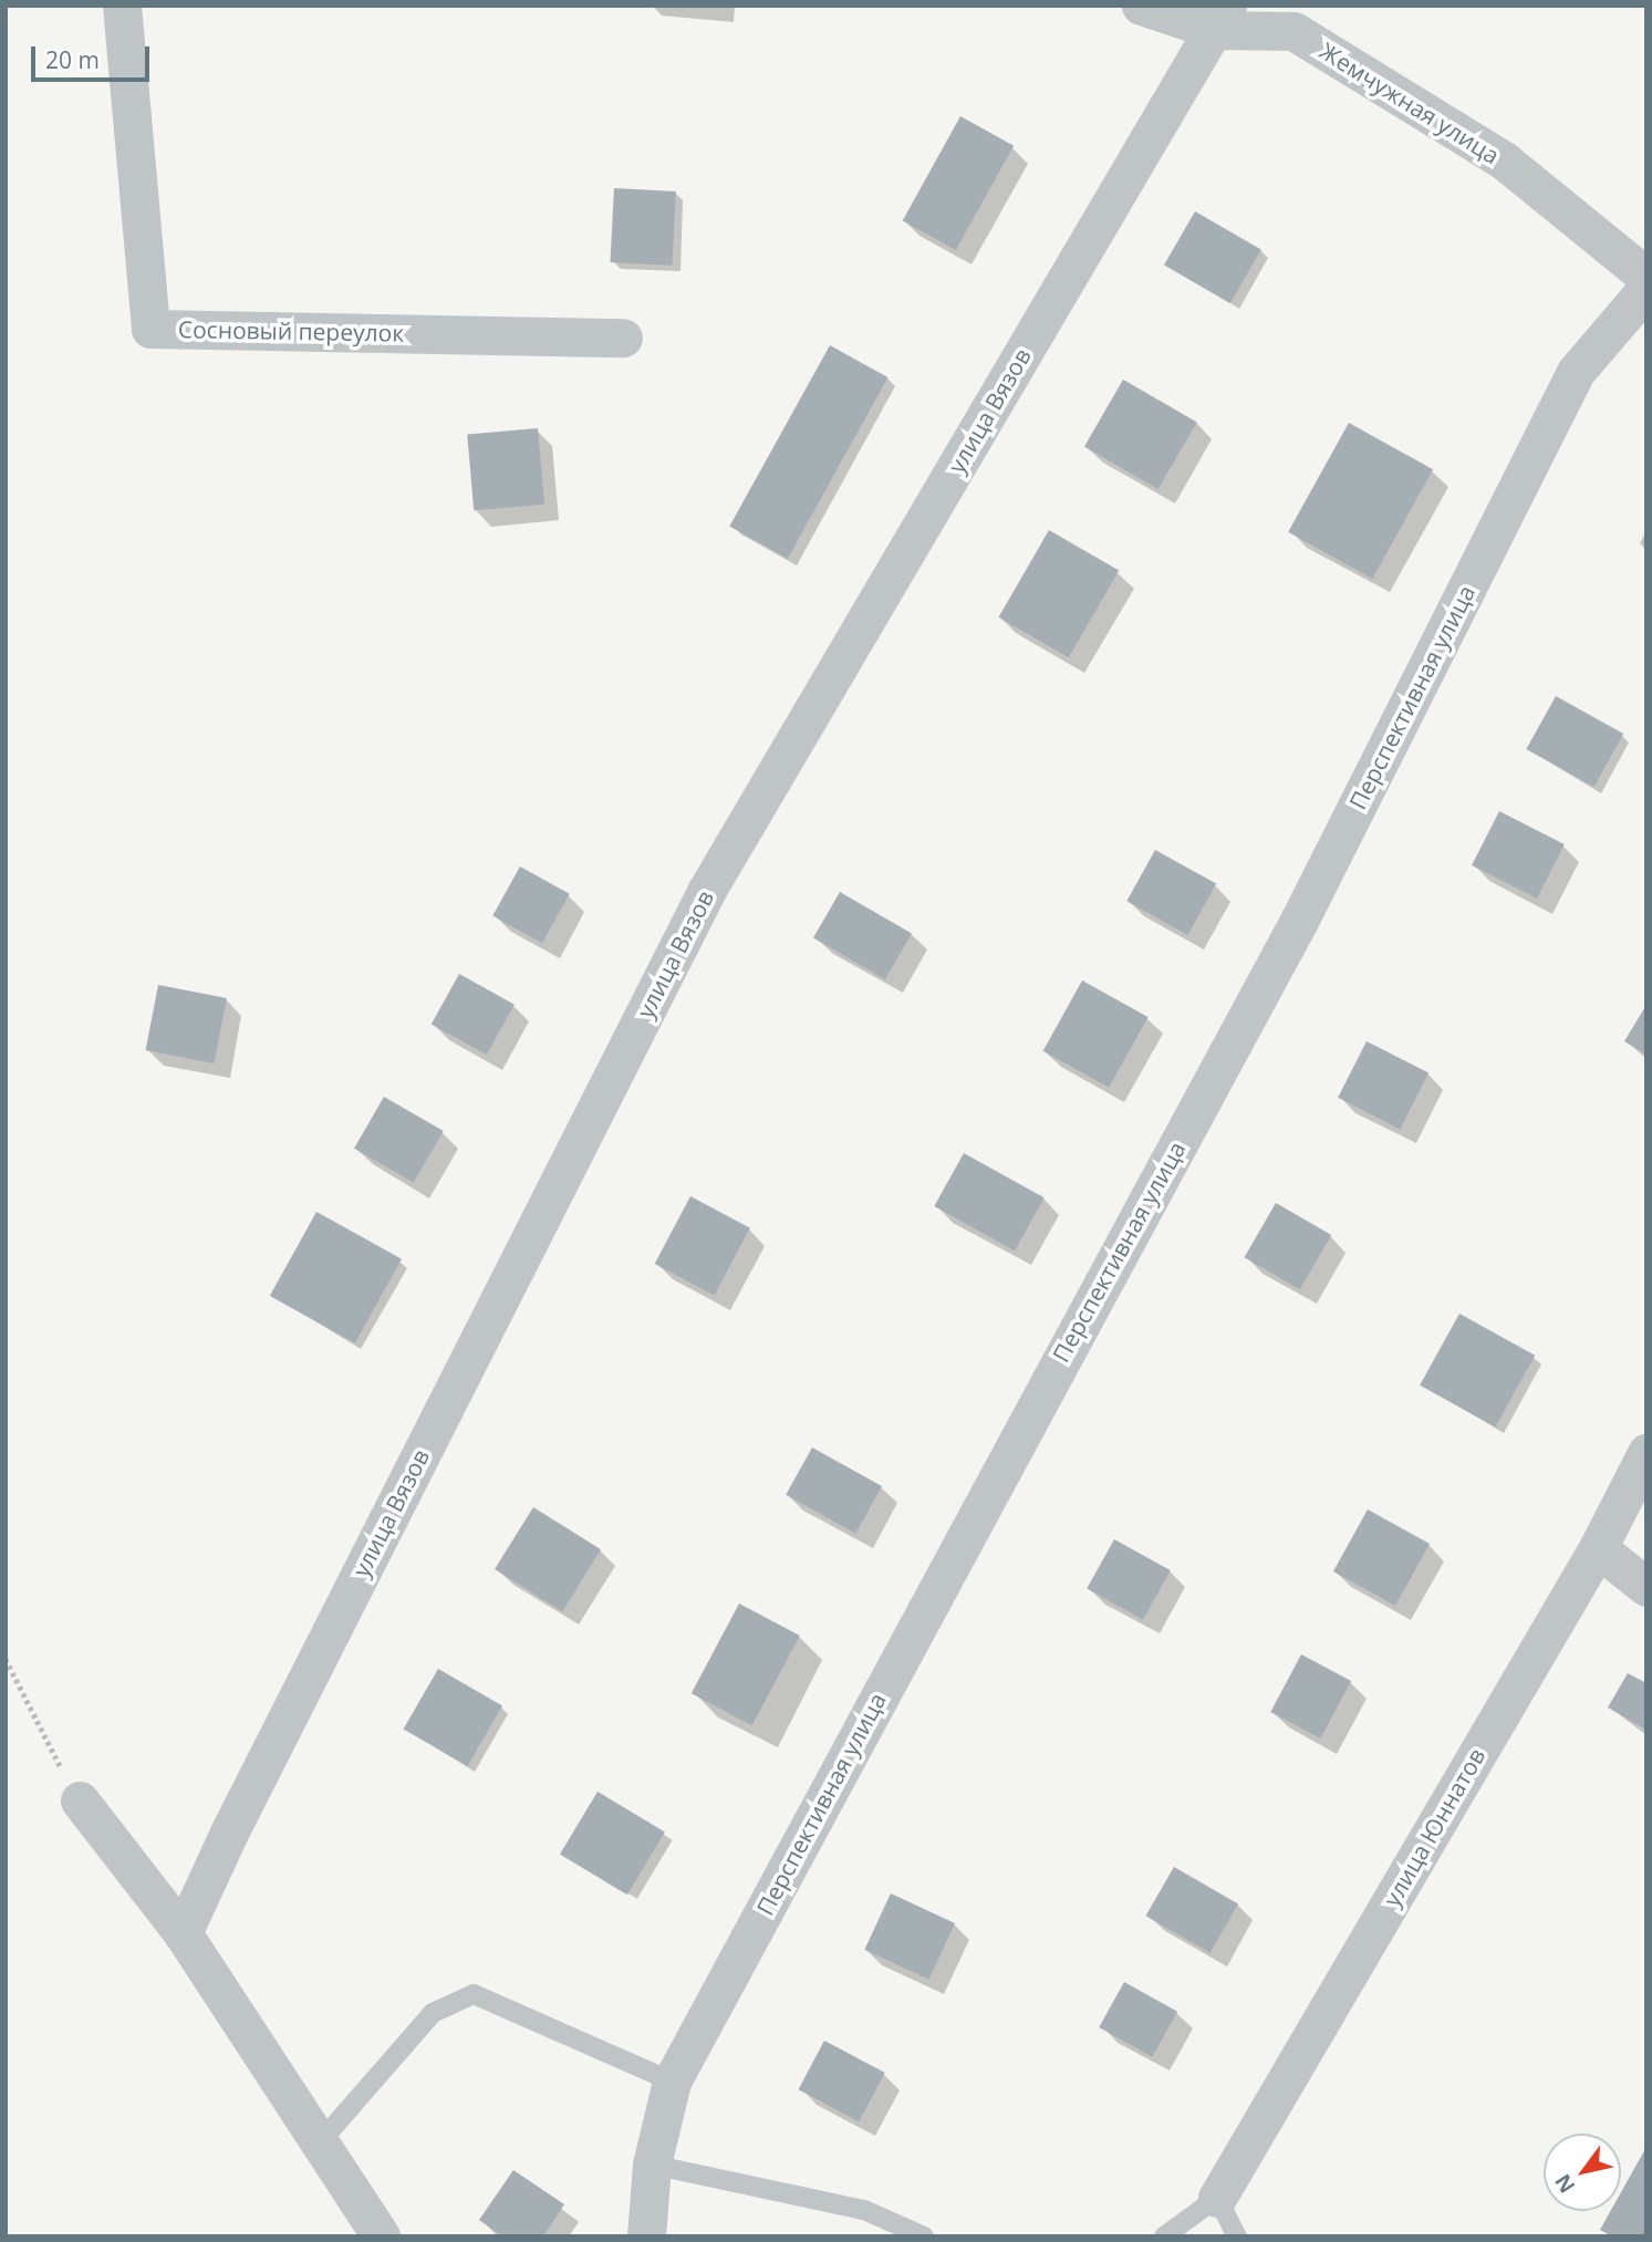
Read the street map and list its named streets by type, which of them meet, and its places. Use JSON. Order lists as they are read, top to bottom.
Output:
{
  "streets": {
    "street": [
      "Жемчужная улица",
      "Сосновый переулок",
      "улица Вязов",
      "Перспективная улица",
      "улица Юннатов"
    ]
  },
  "crossings": [
    ["Жемчужная улица", "улица Вязов"]
  ],
  "scale_bar": "20 m",
  "north": "bottom left"
}
